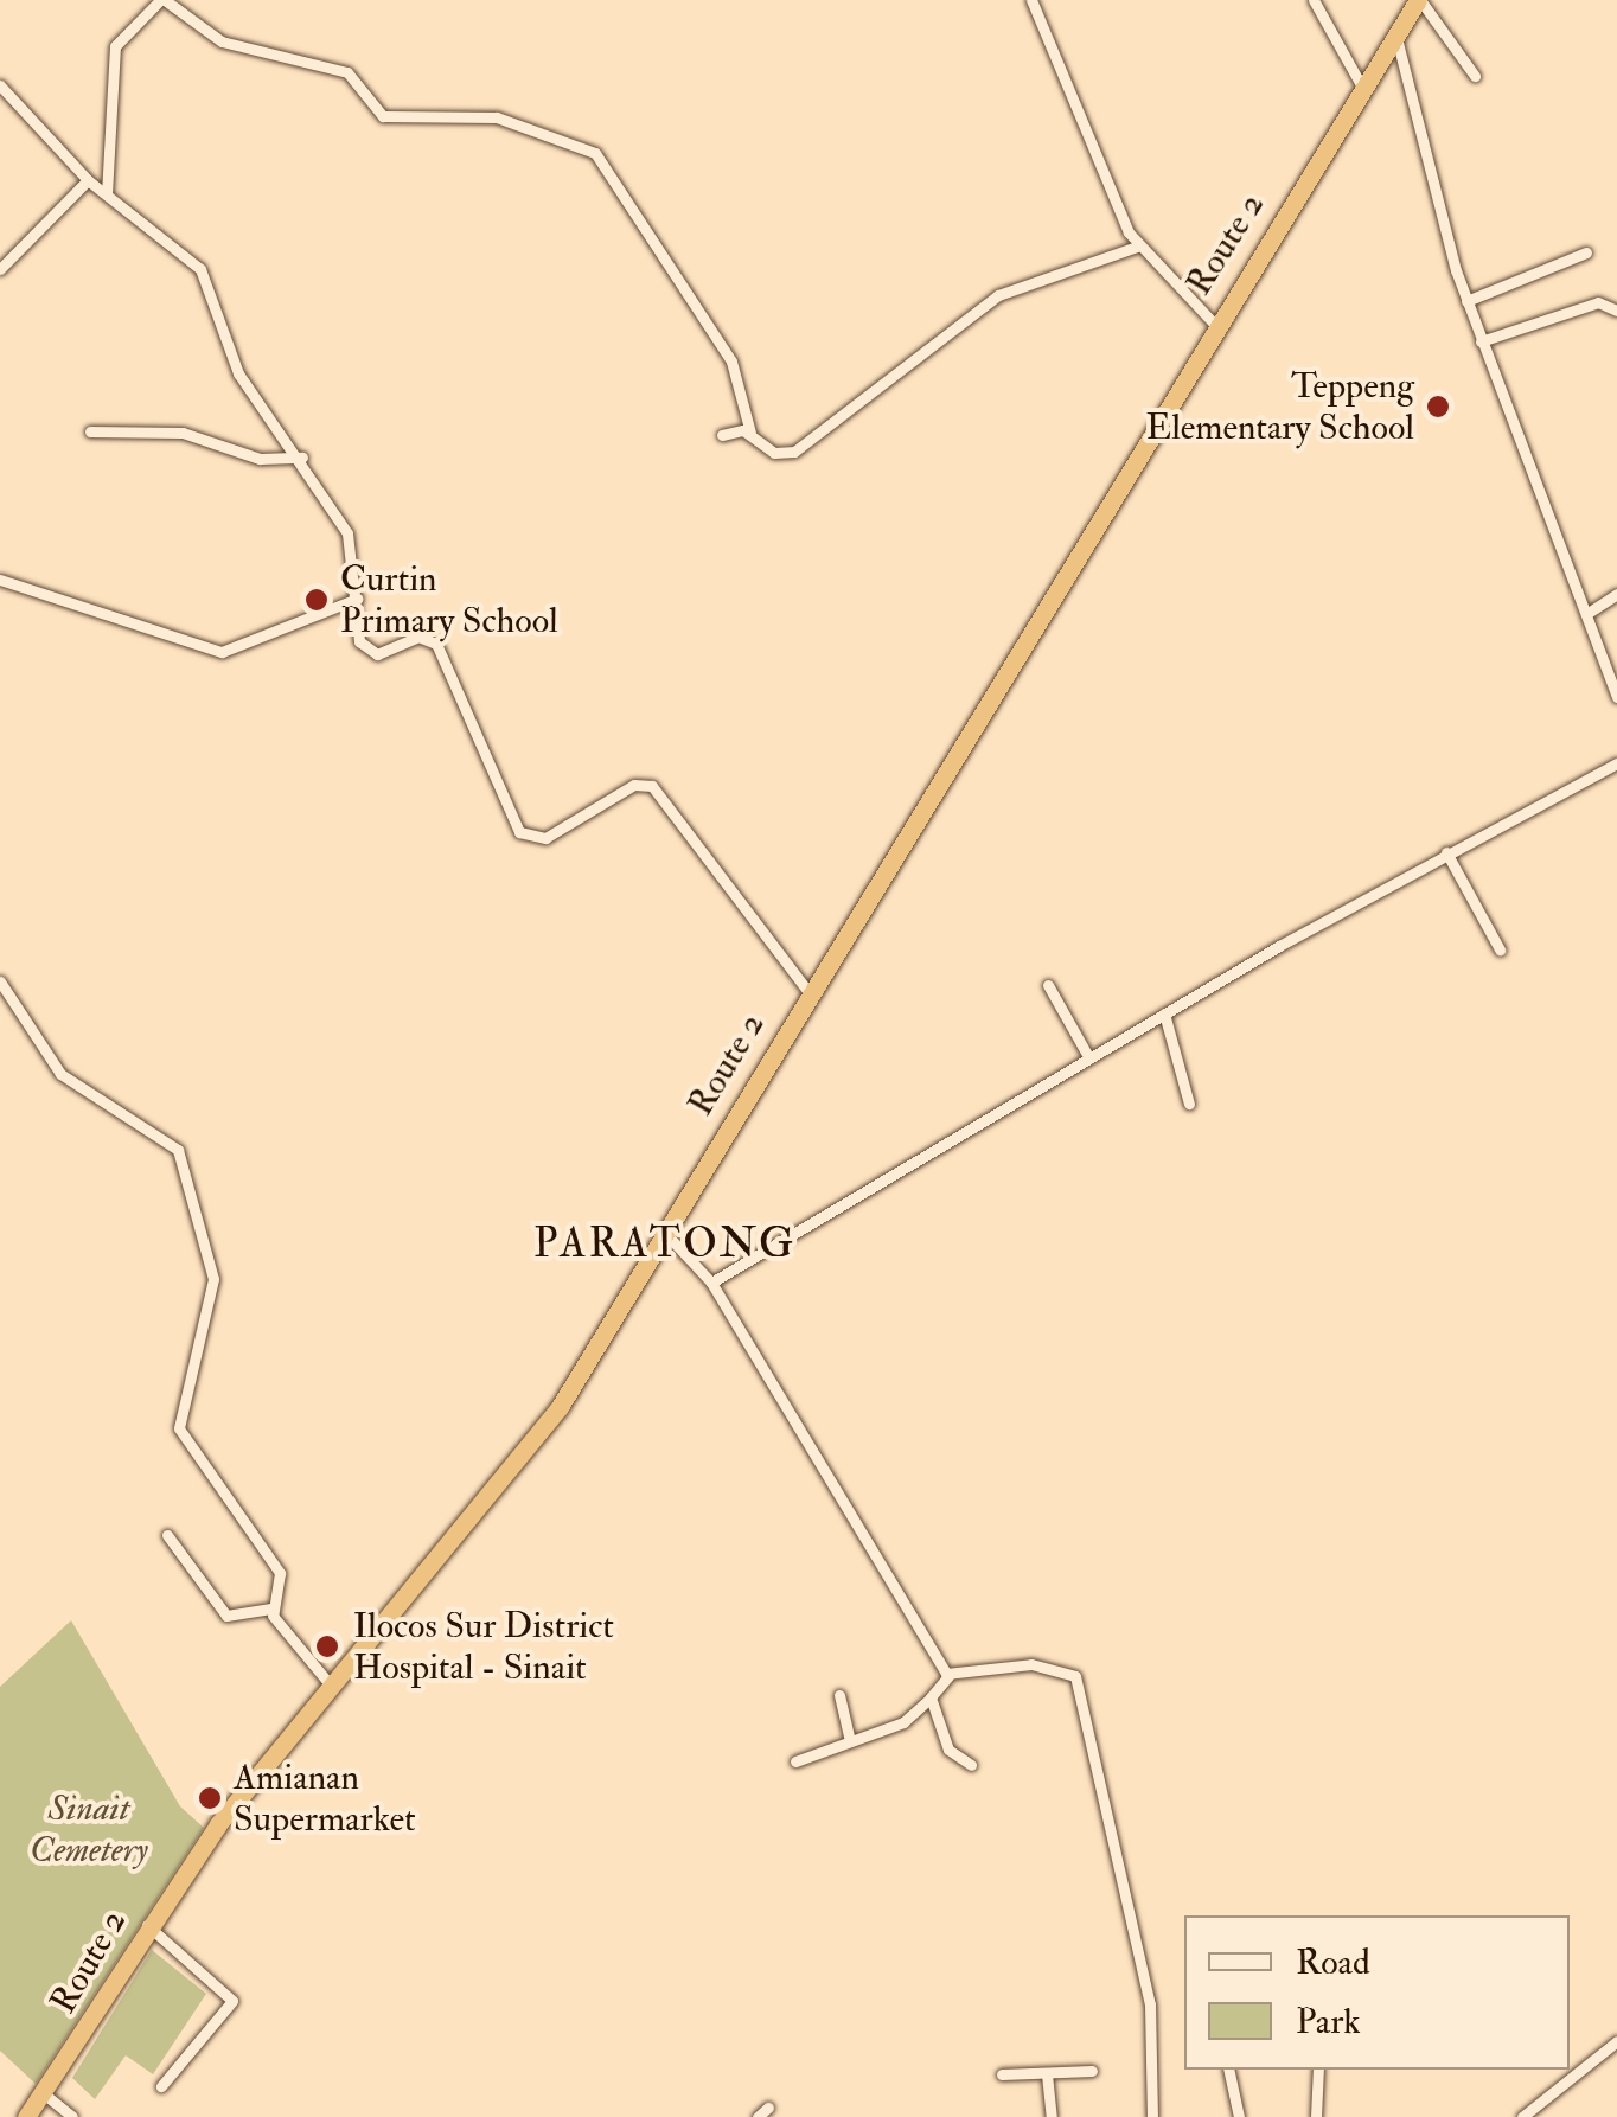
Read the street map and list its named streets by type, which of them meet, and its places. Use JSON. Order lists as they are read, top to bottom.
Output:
{
  "streets": {
    "highway": ["Route 2"]
  },
  "districts": ["PARATONG"],
  "parks": ["Sinait Cemetery"],
  "places": [
    "Teppeng Elementary School",
    "Curtin Primary School",
    "Ilocos Sur District Hospital - Sinait",
    "Amianan Supermarket"
  ],
  "legend": ["Road", "Park"]
}
